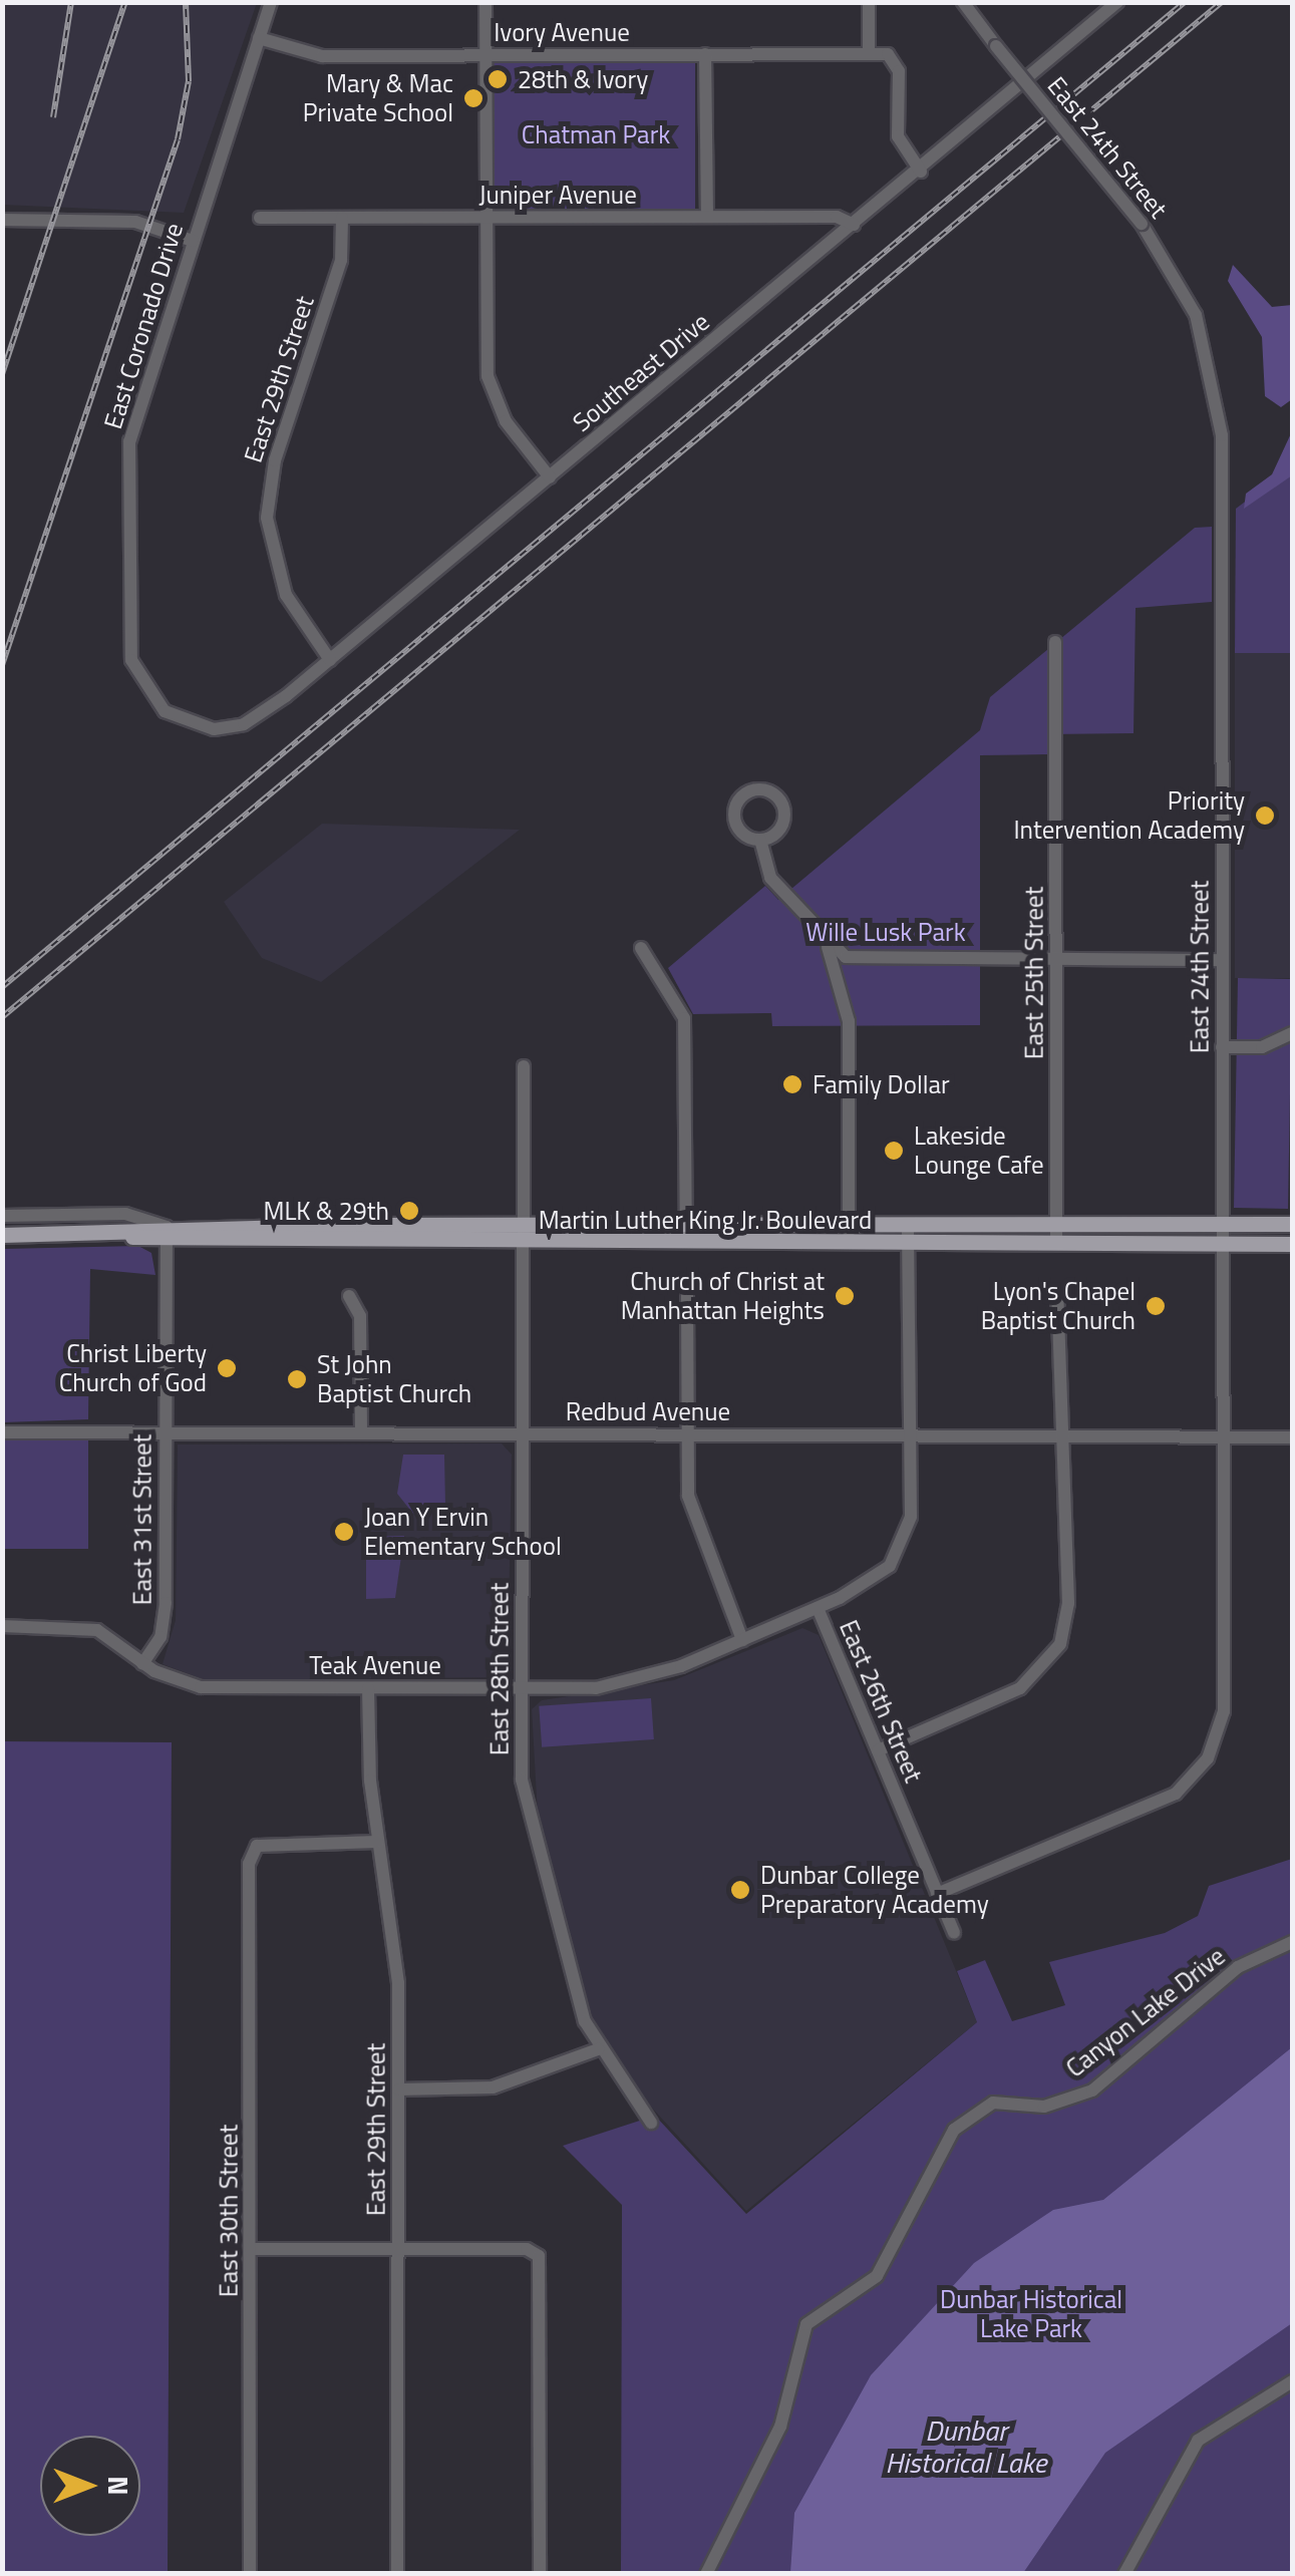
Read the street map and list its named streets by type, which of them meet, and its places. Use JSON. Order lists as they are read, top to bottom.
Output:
{
  "streets": {
    "main road": ["Martin Luther King Jr. Boulevard"],
    "street": [
      "Ivory Avenue",
      "East 24th Street",
      "Juniper Avenue",
      "East Coronado Drive",
      "Southeast Drive",
      "East 29th Street",
      "East 25th Street",
      "Redbud Avenue",
      "East 31st Street",
      "Teak Avenue",
      "East 28th Street",
      "East 26th Street",
      "Canyon Lake Drive",
      "East 30th Street"
    ]
  },
  "crossings": [
    ["Ivory Avenue", "East Coronado Drive"],
    ["East 24th Street", "Martin Luther King Jr. Boulevard"],
    ["East 24th Street", "Redbud Avenue"],
    ["East 24th Street", "East 26th Street"],
    ["Juniper Avenue", "Southeast Drive"],
    ["Juniper Avenue", "East 29th Street"],
    ["East Coronado Drive", "Southeast Drive"],
    ["Southeast Drive", "East 29th Street"],
    ["East 29th Street", "Teak Avenue"],
    ["East 29th Street", "East 30th Street"],
    ["East 25th Street", "Martin Luther King Jr. Boulevard"],
    ["Martin Luther King Jr. Boulevard", "East 31st Street"],
    ["Martin Luther King Jr. Boulevard", "East 28th Street"],
    ["Martin Luther King Jr. Boulevard", "East 26th Street"],
    ["Redbud Avenue", "East 31st Street"],
    ["Redbud Avenue", "East 28th Street"],
    ["Redbud Avenue", "East 26th Street"],
    ["East 31st Street", "Teak Avenue"],
    ["Teak Avenue", "East 28th Street"],
    ["Teak Avenue", "East 26th Street"]
  ],
  "water": ["Dunbar Historical Lake"],
  "parks": ["Chatman Park", "Wille Lusk Park", "Dunbar Historical Lake Park"],
  "places": [
    "28th & Ivory",
    "Mary & Mac Private School",
    "Priority Intervention Academy",
    "Family Dollar",
    "Lakeside Lounge Cafe",
    "MLK & 29th",
    "Church of Christ at Manhattan Heights",
    "Lyon's Chapel Baptist Church",
    "Christ Liberty Church of God",
    "St John Baptist Church",
    "Joan Y Ervin Elementary School",
    "Dunbar College Preparatory Academy"
  ],
  "north": "right"
}
